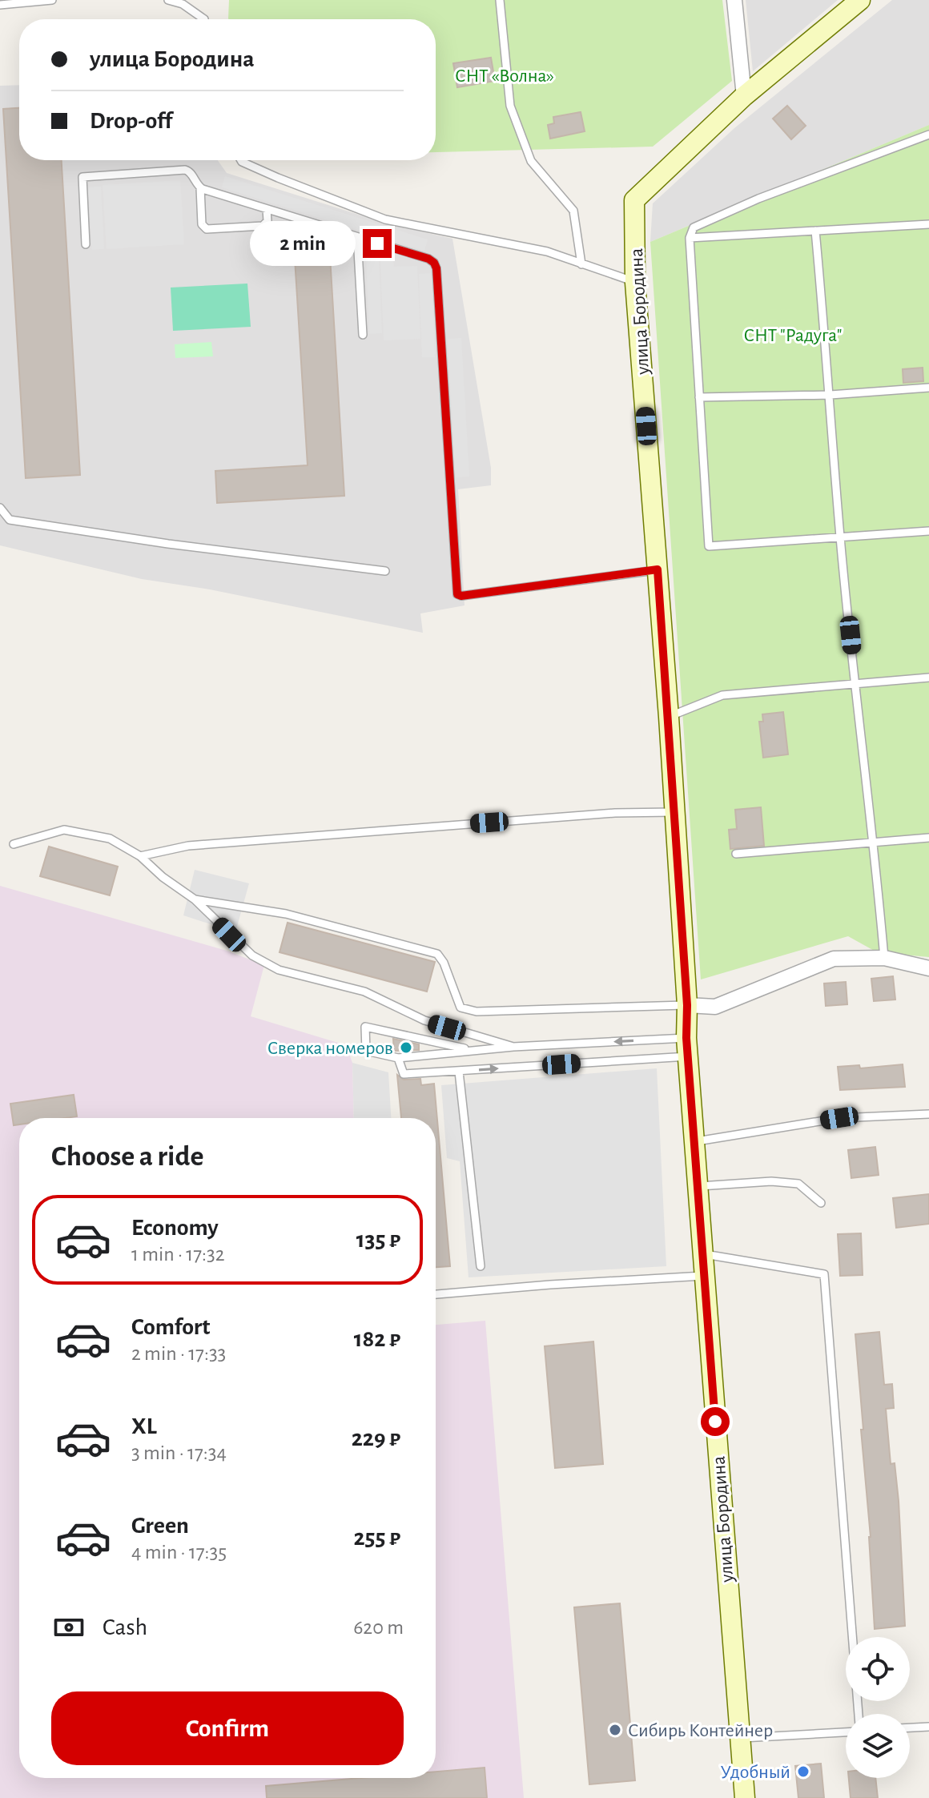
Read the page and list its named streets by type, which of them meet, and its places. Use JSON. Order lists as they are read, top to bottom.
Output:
{
  "streets": {
    "main road": ["улица Бородина"]
  },
  "parks": ["СНТ «Волна»", "СНТ \"Радуга\""],
  "places": ["Сверка номеров", "Сибирь Контейнер", "Удобный"],
  "page": {
    "banner": ["улица Бородина", "Drop-off"],
    "bubble": "2 min",
    "heading": "Choose a ride",
    "list": [
      {
        "name": "Economy",
        "note": "1 min · 17:32",
        "value": "135 ₽"
      },
      {
        "name": "Comfort",
        "note": "2 min · 17:33",
        "value": "182 ₽"
      },
      {
        "name": "XL",
        "note": "3 min · 17:34",
        "value": "229 ₽"
      },
      {
        "name": "Green",
        "note": "4 min · 17:35",
        "value": "255 ₽"
      }
    ],
    "pay": ["Cash", "620 m"],
    "buttons": "Confirm"
  }
}
